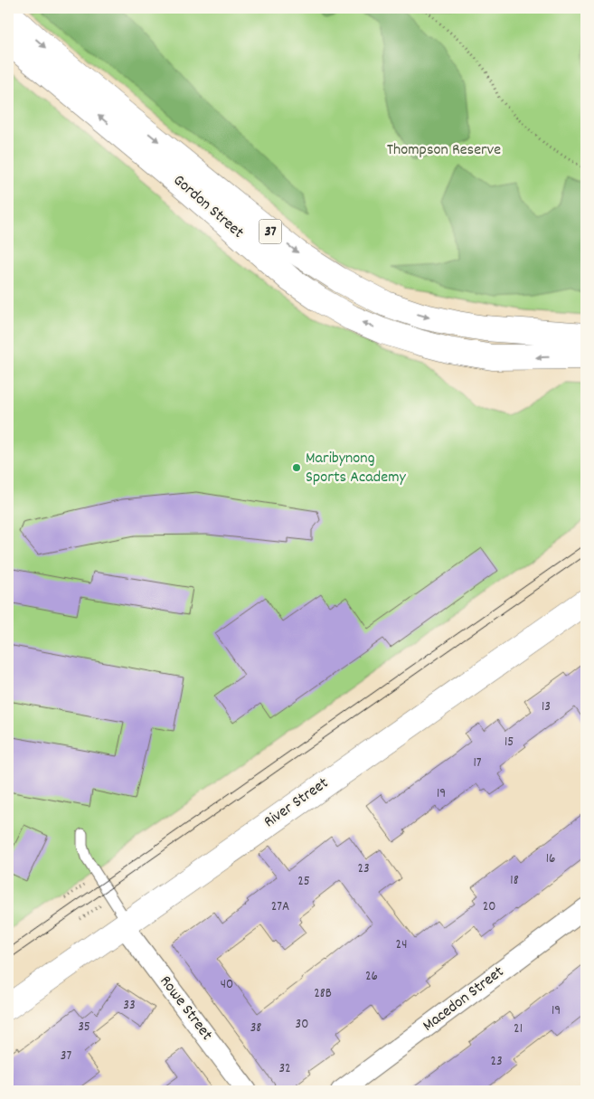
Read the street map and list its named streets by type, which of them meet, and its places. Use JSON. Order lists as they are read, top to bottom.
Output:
{
  "streets": {
    "main road": ["Gordon Street", "37", "River Street"],
    "street": ["Macedon Street", "Rowe Street"]
  },
  "crossings": [
    ["River Street", "Rowe Street"]
  ],
  "parks": ["Thompson Reserve"],
  "places": ["Maribynong Sports Academy"],
  "house_numbers": [
    "13",
    "15",
    "17",
    "19",
    "16",
    "23",
    "18",
    "25",
    "27A",
    "20",
    "24",
    "26",
    "40",
    "28B",
    "33",
    "19",
    "30",
    "35",
    "38",
    "21",
    "37",
    "23",
    "32"
  ]
}
